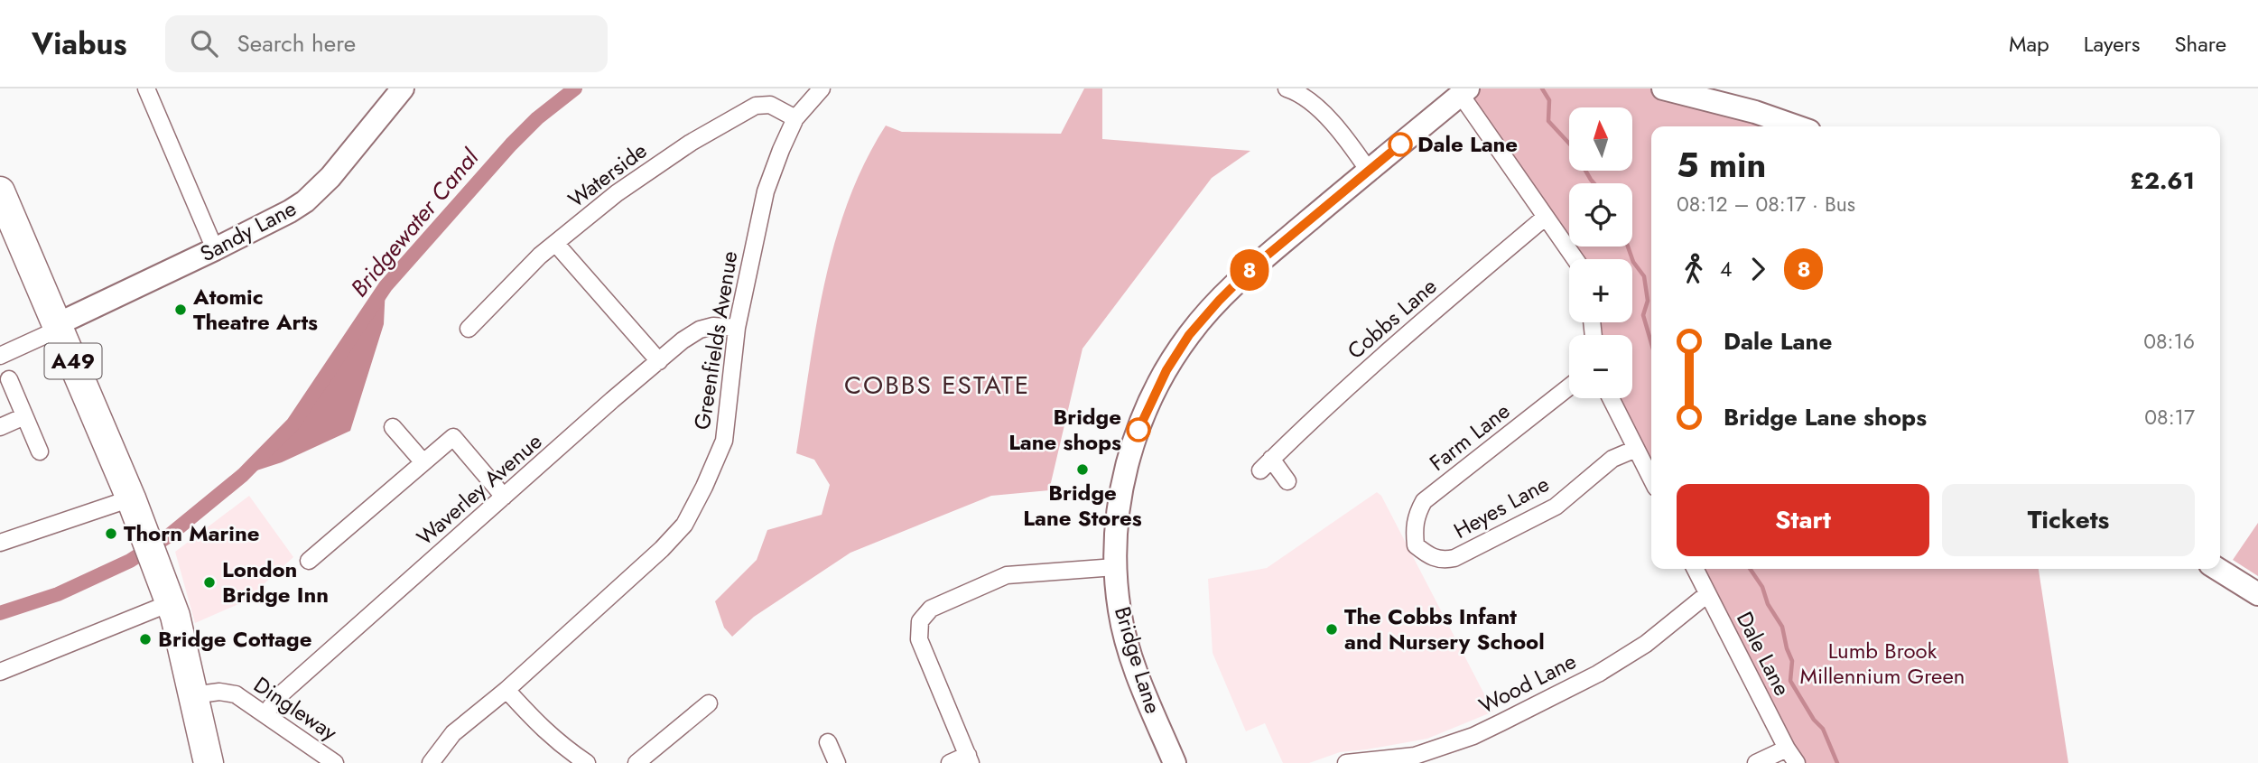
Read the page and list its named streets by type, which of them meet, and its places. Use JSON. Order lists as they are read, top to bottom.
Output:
{
  "streets": {
    "highway": ["A49"],
    "street": [
      "Waterside",
      "Sandy Lane",
      "Cobbs Lane",
      "Greenfields Avenue",
      "Farm Lane",
      "Waverley Avenue",
      "Heyes Lane",
      "Dale Lane",
      "Bridge Lane",
      "Wood Lane",
      "Dingleway"
    ]
  },
  "crossings": [
    ["Waterside", "Greenfields Avenue"],
    ["Sandy Lane", "A49"],
    ["Greenfields Avenue", "Waverley Avenue"],
    ["A49", "Dingleway"],
    ["Farm Lane", "Heyes Lane"],
    ["Waverley Avenue", "Dingleway"],
    ["Dale Lane", "Wood Lane"]
  ],
  "districts": ["COBBS ESTATE"],
  "water": ["Bridgewater Canal"],
  "parks": ["Lumb Brook Millennium Green"],
  "places": [
    "Dale Lane",
    "Atomic Theatre Arts",
    "Bridge Lane shops",
    "Bridge Lane Stores",
    "Thorn Marine",
    "London Bridge Inn",
    "The Cobbs Infant and Nursery School",
    "Bridge Cottage"
  ],
  "lines": ["bus line 8"],
  "north": "top",
  "page": {
    "header": "Viabus",
    "search": "Search here",
    "nav": ["Map", "Layers", "Share"],
    "on_map": "8",
    "map_buttons": ["+", "−"],
    "heading": ["5 min", "08:12 – 08:17 · Bus", "£2.61"],
    "legs": ["4", "8"],
    "list": [
      {
        "name": "Dale Lane",
        "value": "08:16"
      },
      {
        "name": "Bridge Lane shops",
        "value": "08:17"
      }
    ],
    "buttons": ["Start", "Tickets"]
  }
}
